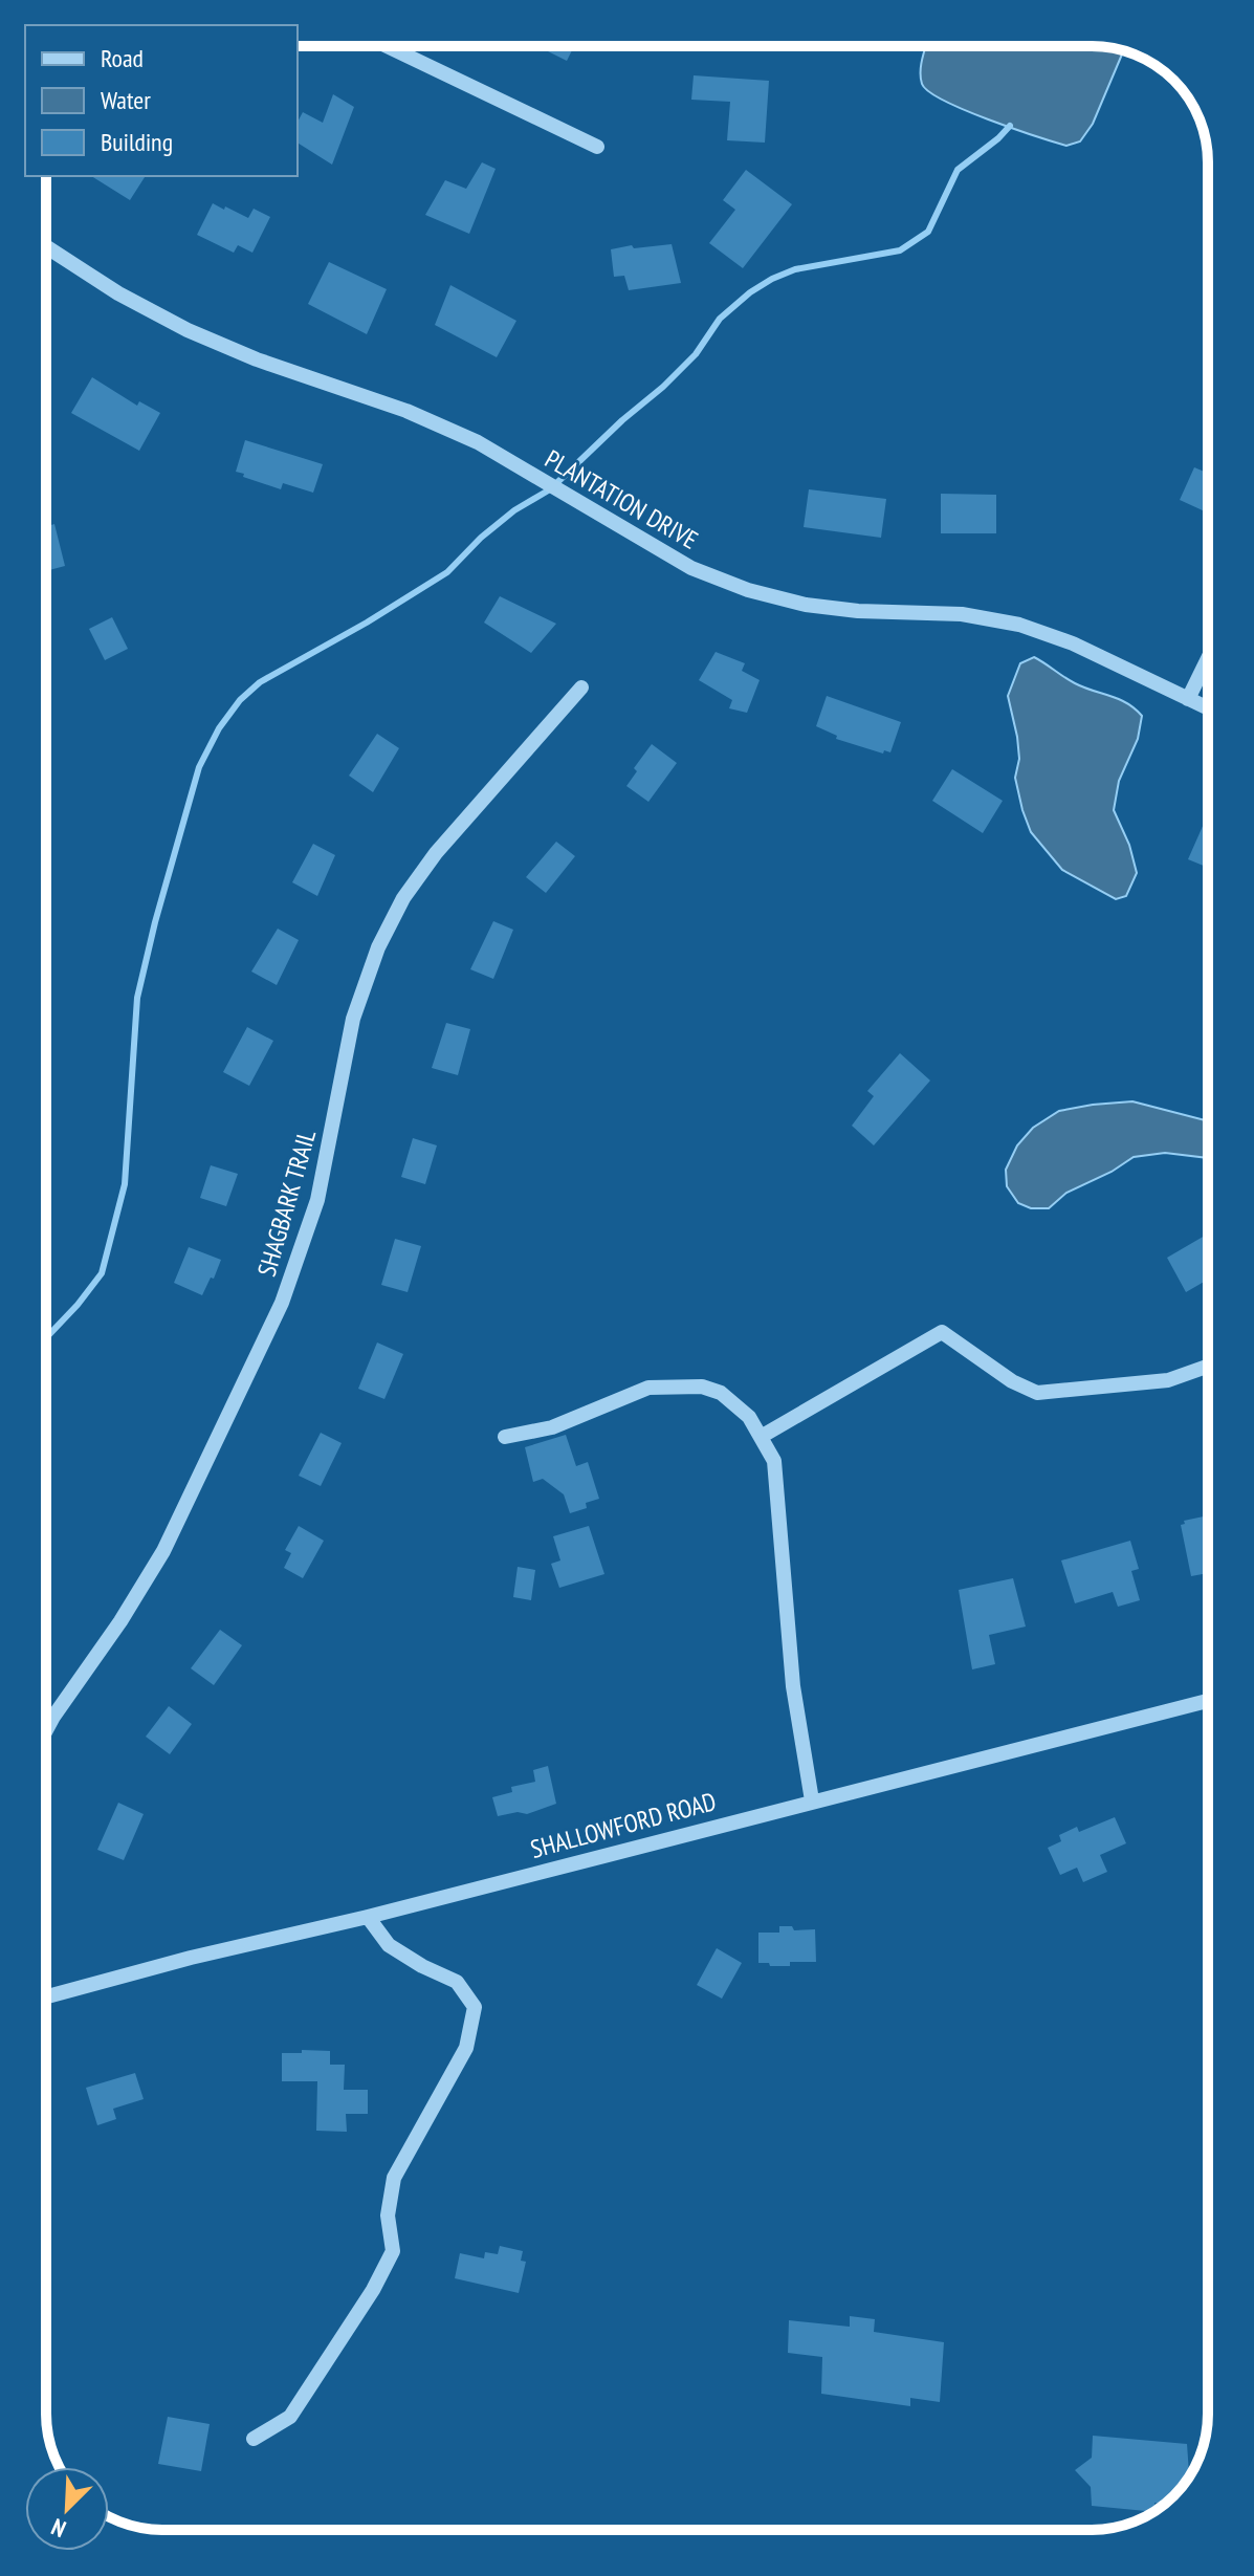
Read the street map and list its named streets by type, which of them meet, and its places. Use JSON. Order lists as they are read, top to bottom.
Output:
{
  "streets": {
    "street": ["PLANTATION DRIVE", "SHAGBARK TRAIL", "SHALLOWFORD ROAD"]
  },
  "legend": ["Road", "Water", "Building"],
  "north": "bottom left"
}
